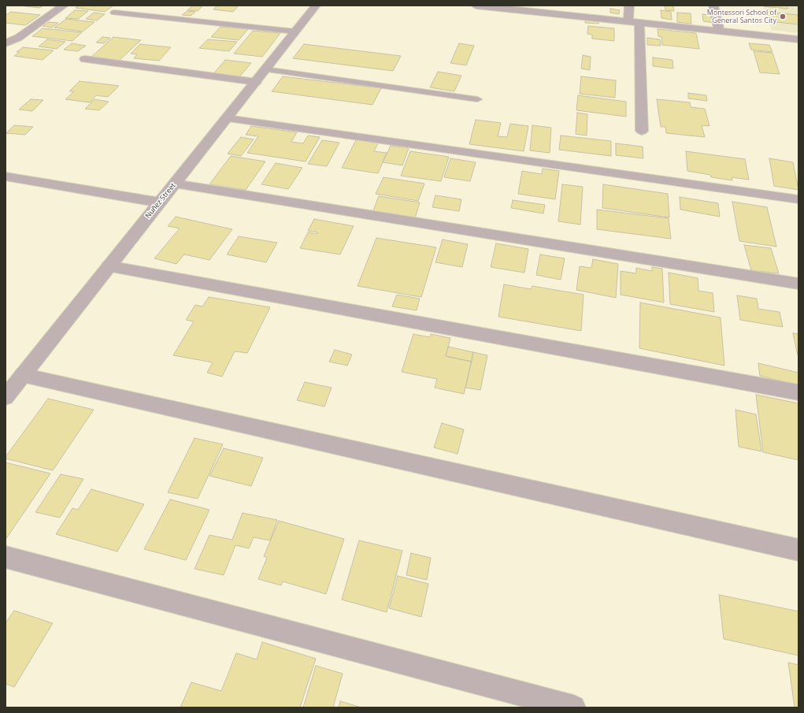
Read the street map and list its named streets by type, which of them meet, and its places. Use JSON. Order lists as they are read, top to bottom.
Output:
{
  "streets": {
    "street": ["Nuñez Street"]
  },
  "places": ["Montessori School of General Santos City"]
}
